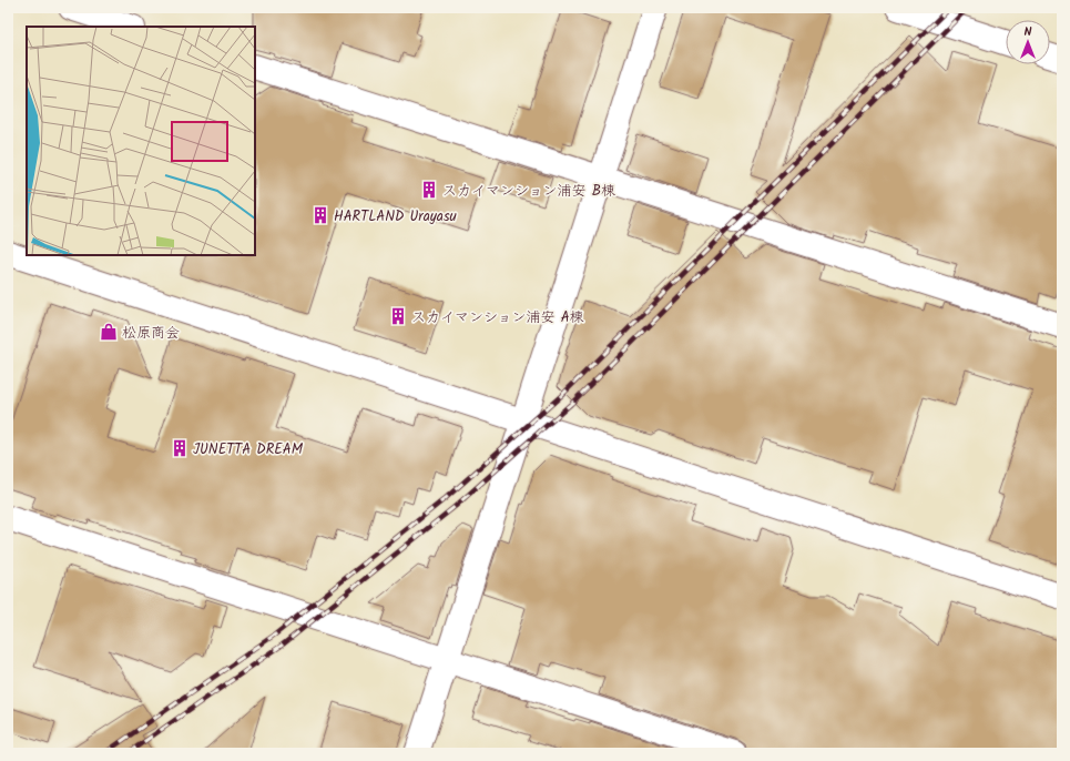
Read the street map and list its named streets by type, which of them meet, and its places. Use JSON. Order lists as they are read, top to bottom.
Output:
{
  "places": {
    "building": [
      "スカイマンション浦安 B棟",
      "HARTLAND Urayasu",
      "スカイマンション浦安 A棟",
      "JUNETTA DREAM"
    ],
    "shop": ["松原商会"]
  },
  "north": "top"
}
